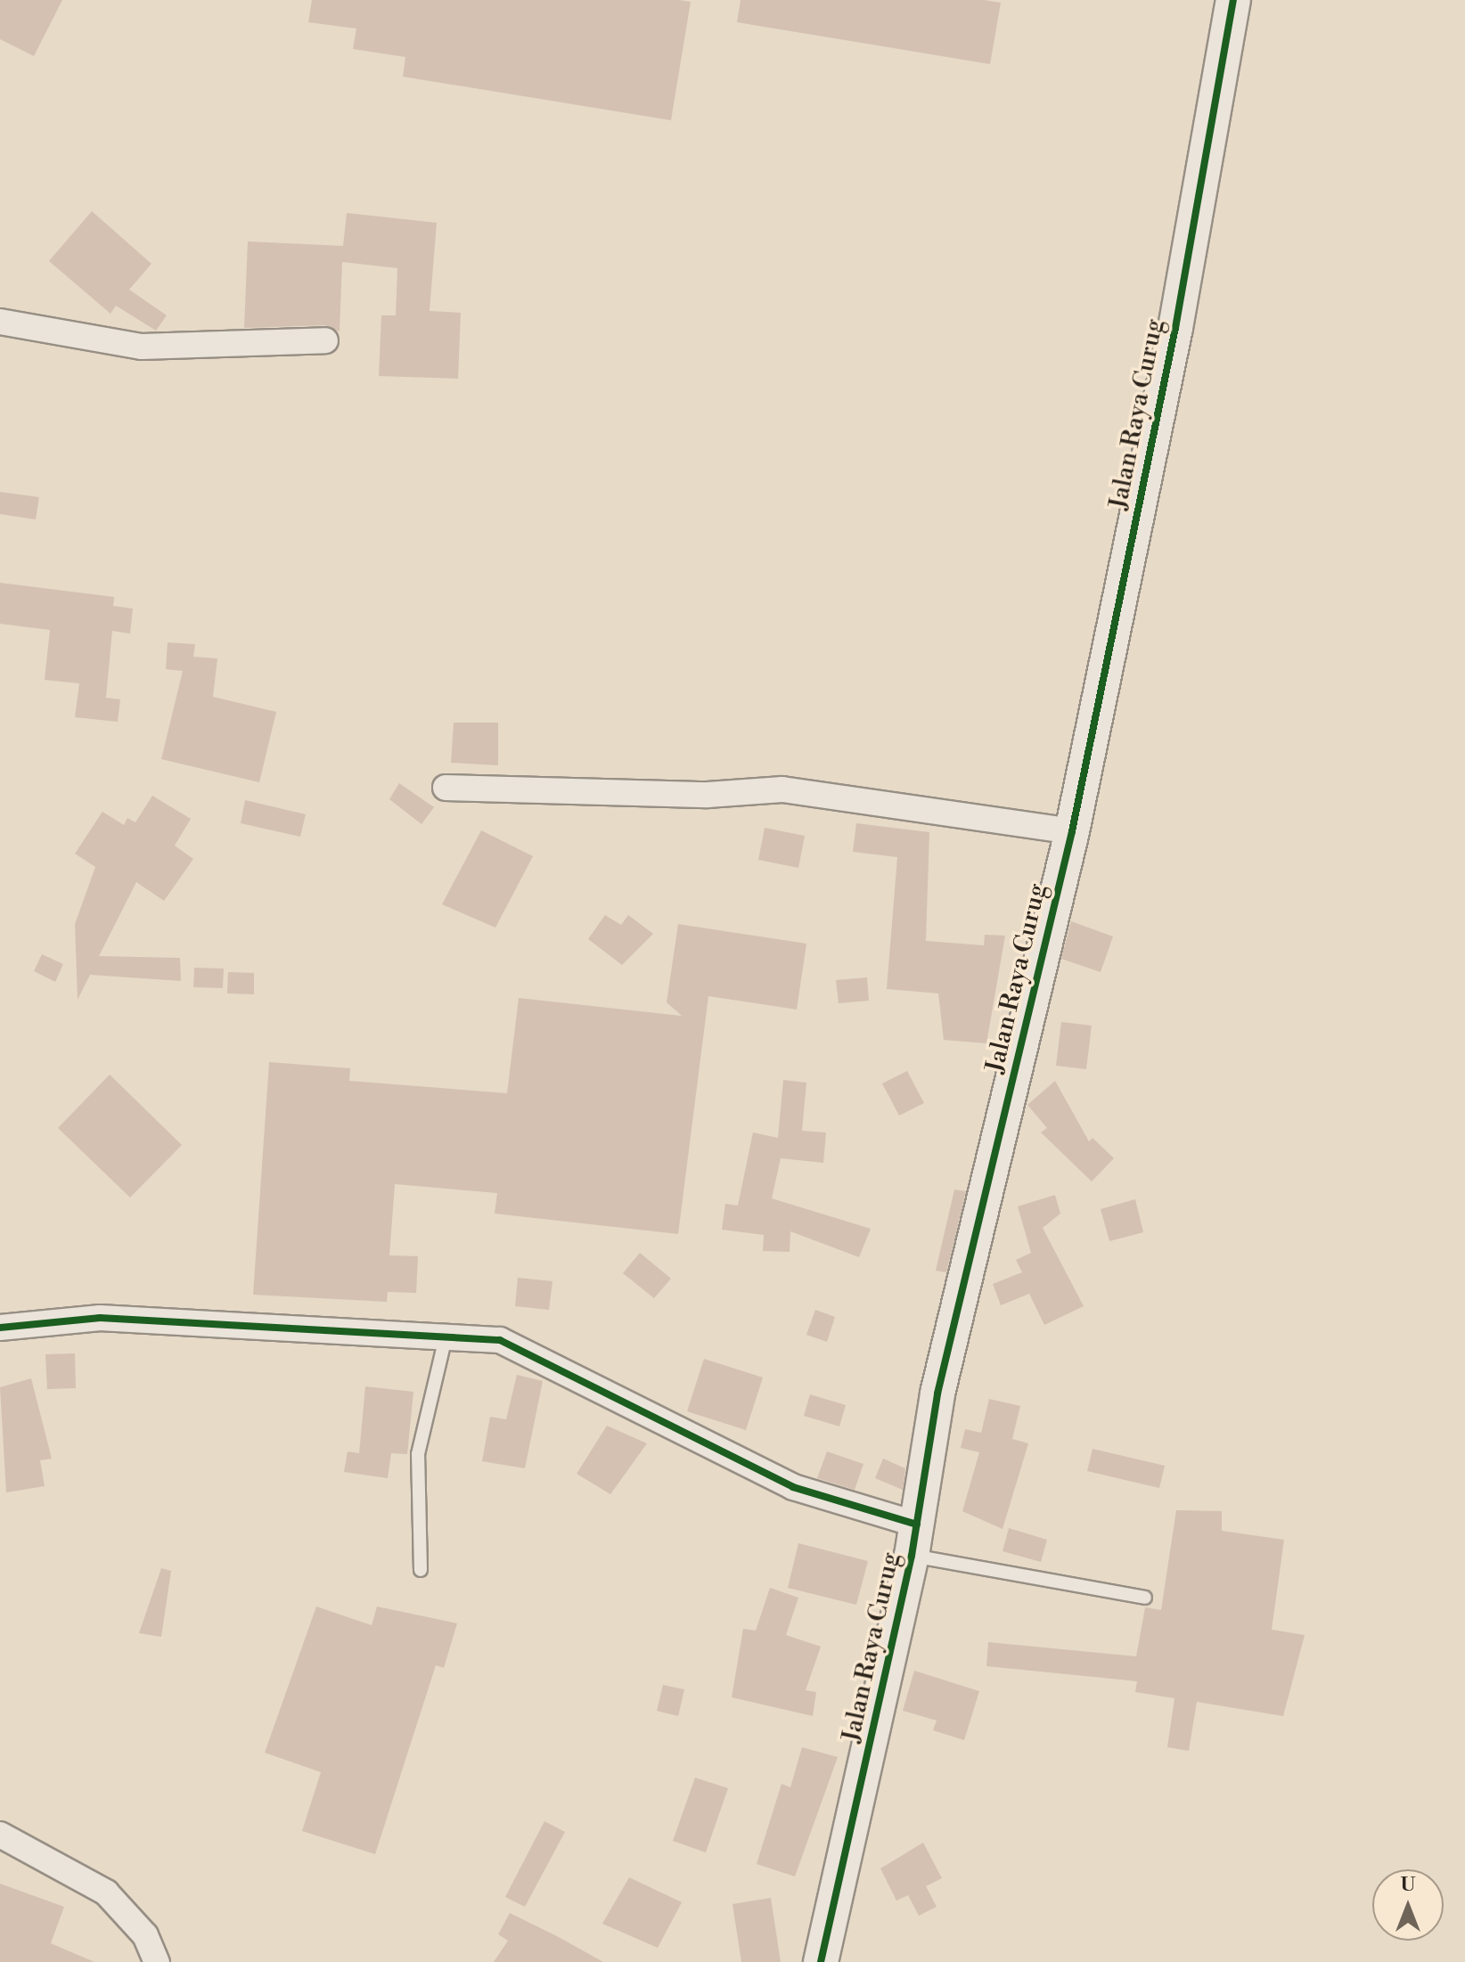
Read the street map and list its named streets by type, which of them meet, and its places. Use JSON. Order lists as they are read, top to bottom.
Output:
{
  "streets": {
    "street": ["Jalan Raya Curug"]
  },
  "north": "top"
}
